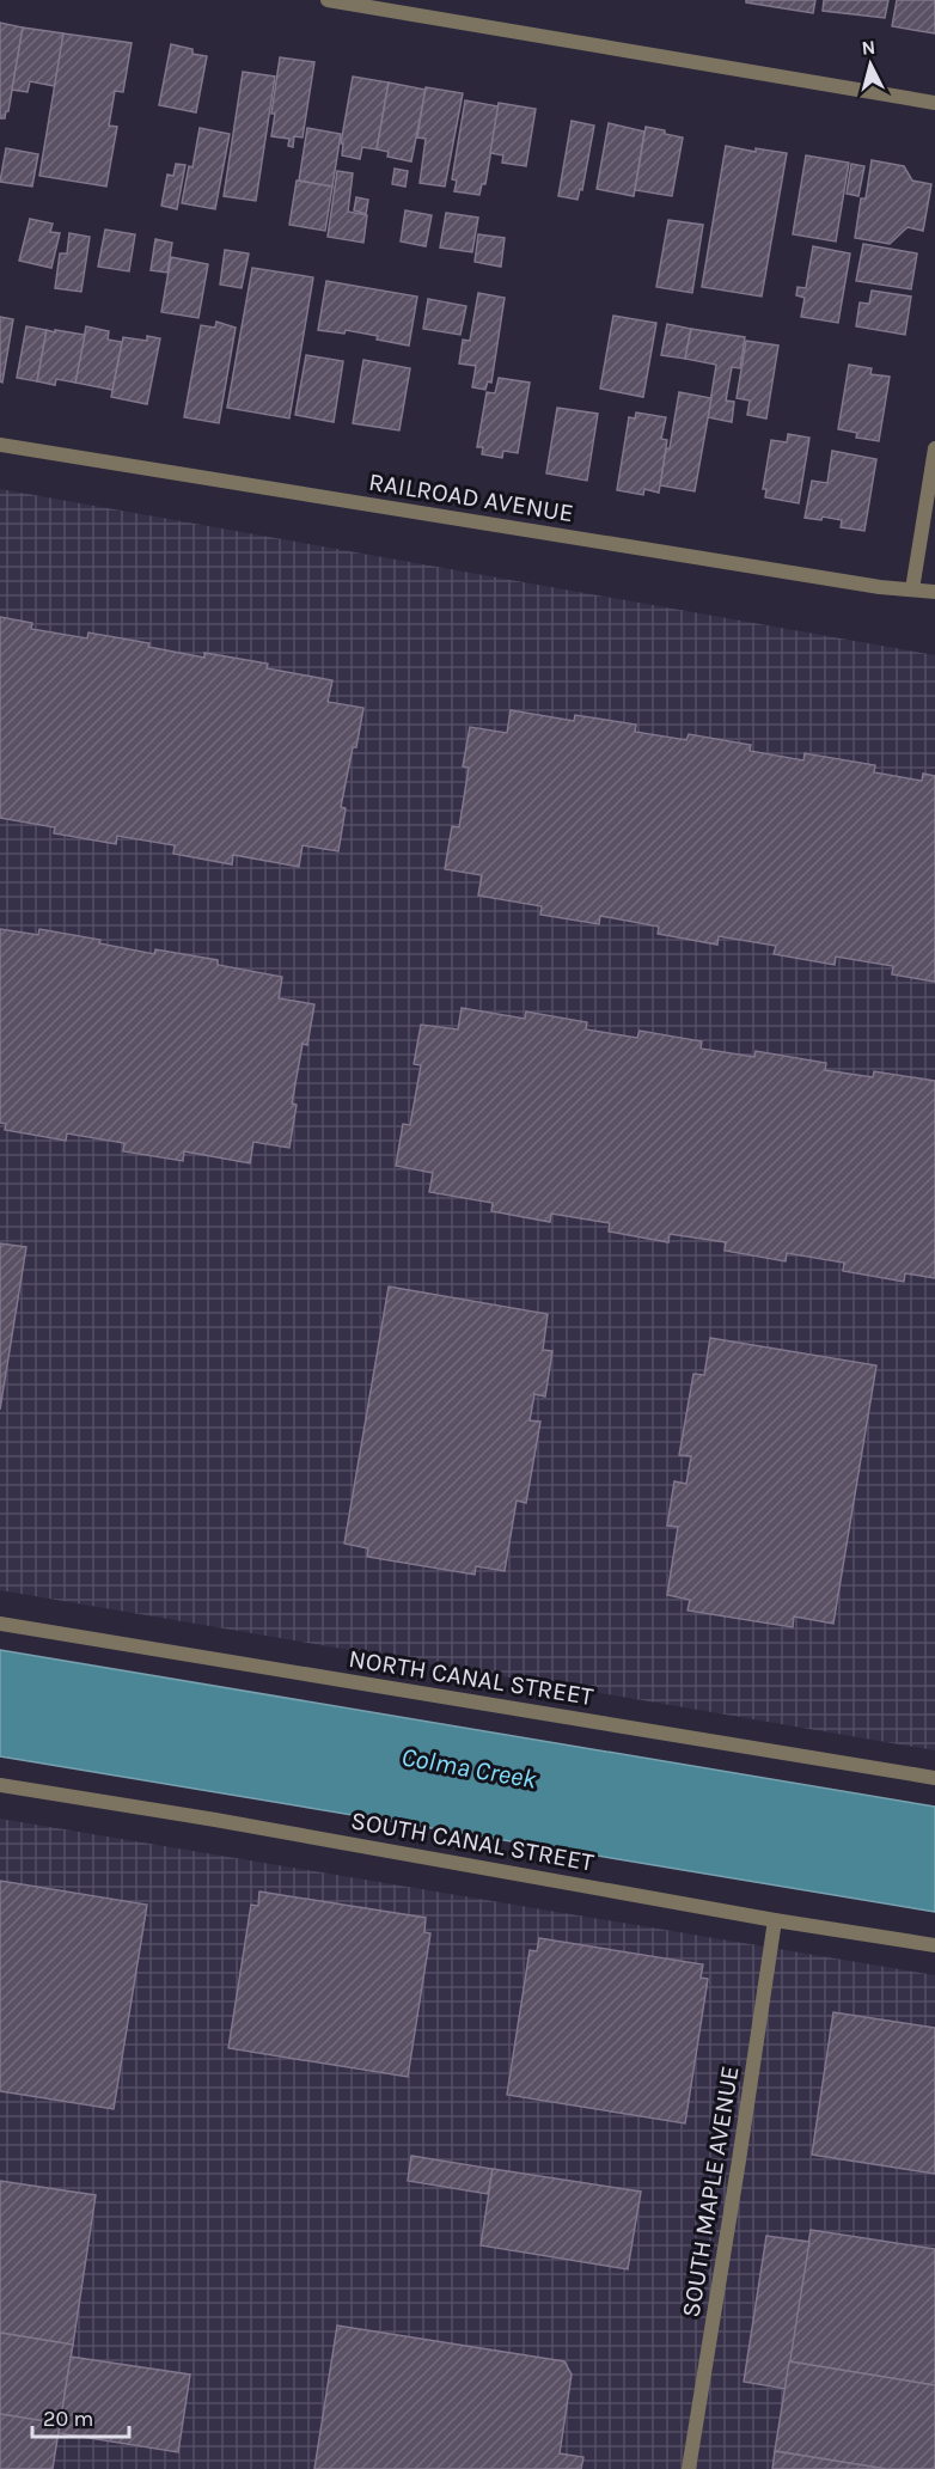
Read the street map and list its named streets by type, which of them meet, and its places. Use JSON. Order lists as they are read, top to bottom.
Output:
{
  "streets": {
    "street": [
      "RAILROAD AVENUE",
      "NORTH CANAL STREET",
      "SOUTH CANAL STREET",
      "SOUTH MAPLE AVENUE"
    ]
  },
  "crossings": [
    ["SOUTH CANAL STREET", "SOUTH MAPLE AVENUE"]
  ],
  "water": ["Colma Creek"],
  "scale_bar": "20 m",
  "north": "top"
}
